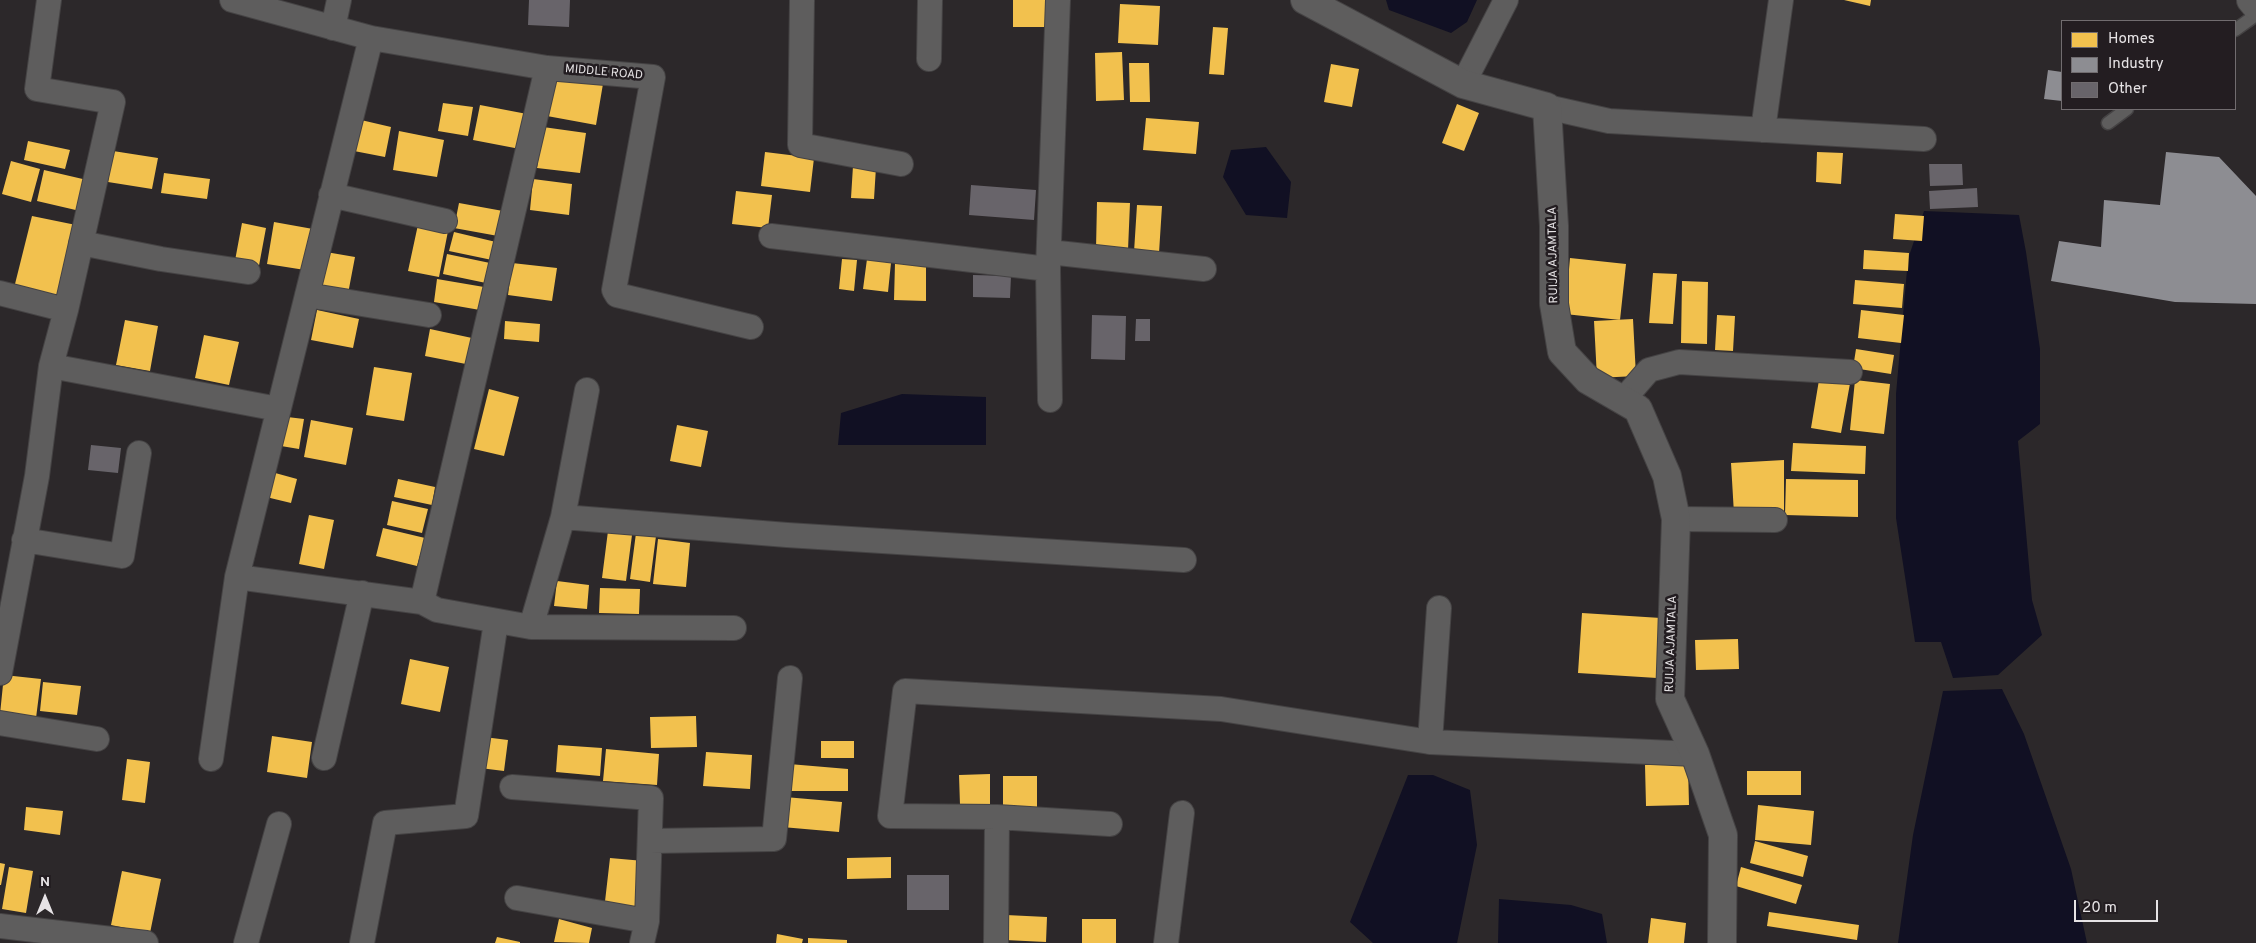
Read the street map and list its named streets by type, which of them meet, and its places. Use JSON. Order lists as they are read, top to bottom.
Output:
{
  "streets": {
    "street": ["MIDDLE ROAD", "RUIJA AJAMTALA"]
  },
  "legend": ["Homes", "Industry", "Other"],
  "scale_bar": "20 m",
  "north": "top"
}
